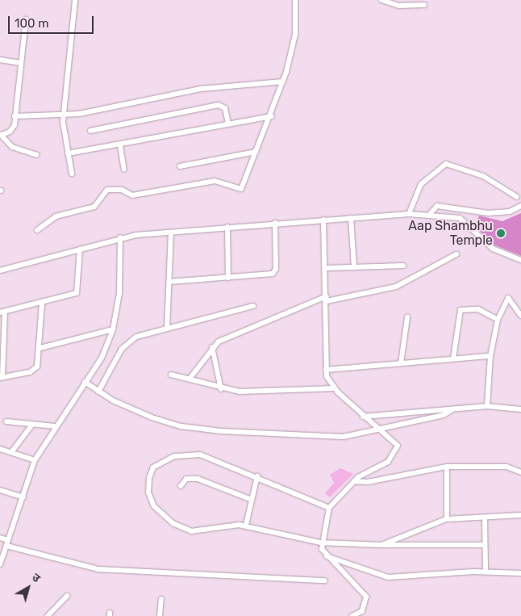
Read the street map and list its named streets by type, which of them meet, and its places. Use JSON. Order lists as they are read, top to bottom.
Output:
{
  "places": ["Aap Shambhu Temple"],
  "scale_bar": "100 m",
  "north": "top right"
}
